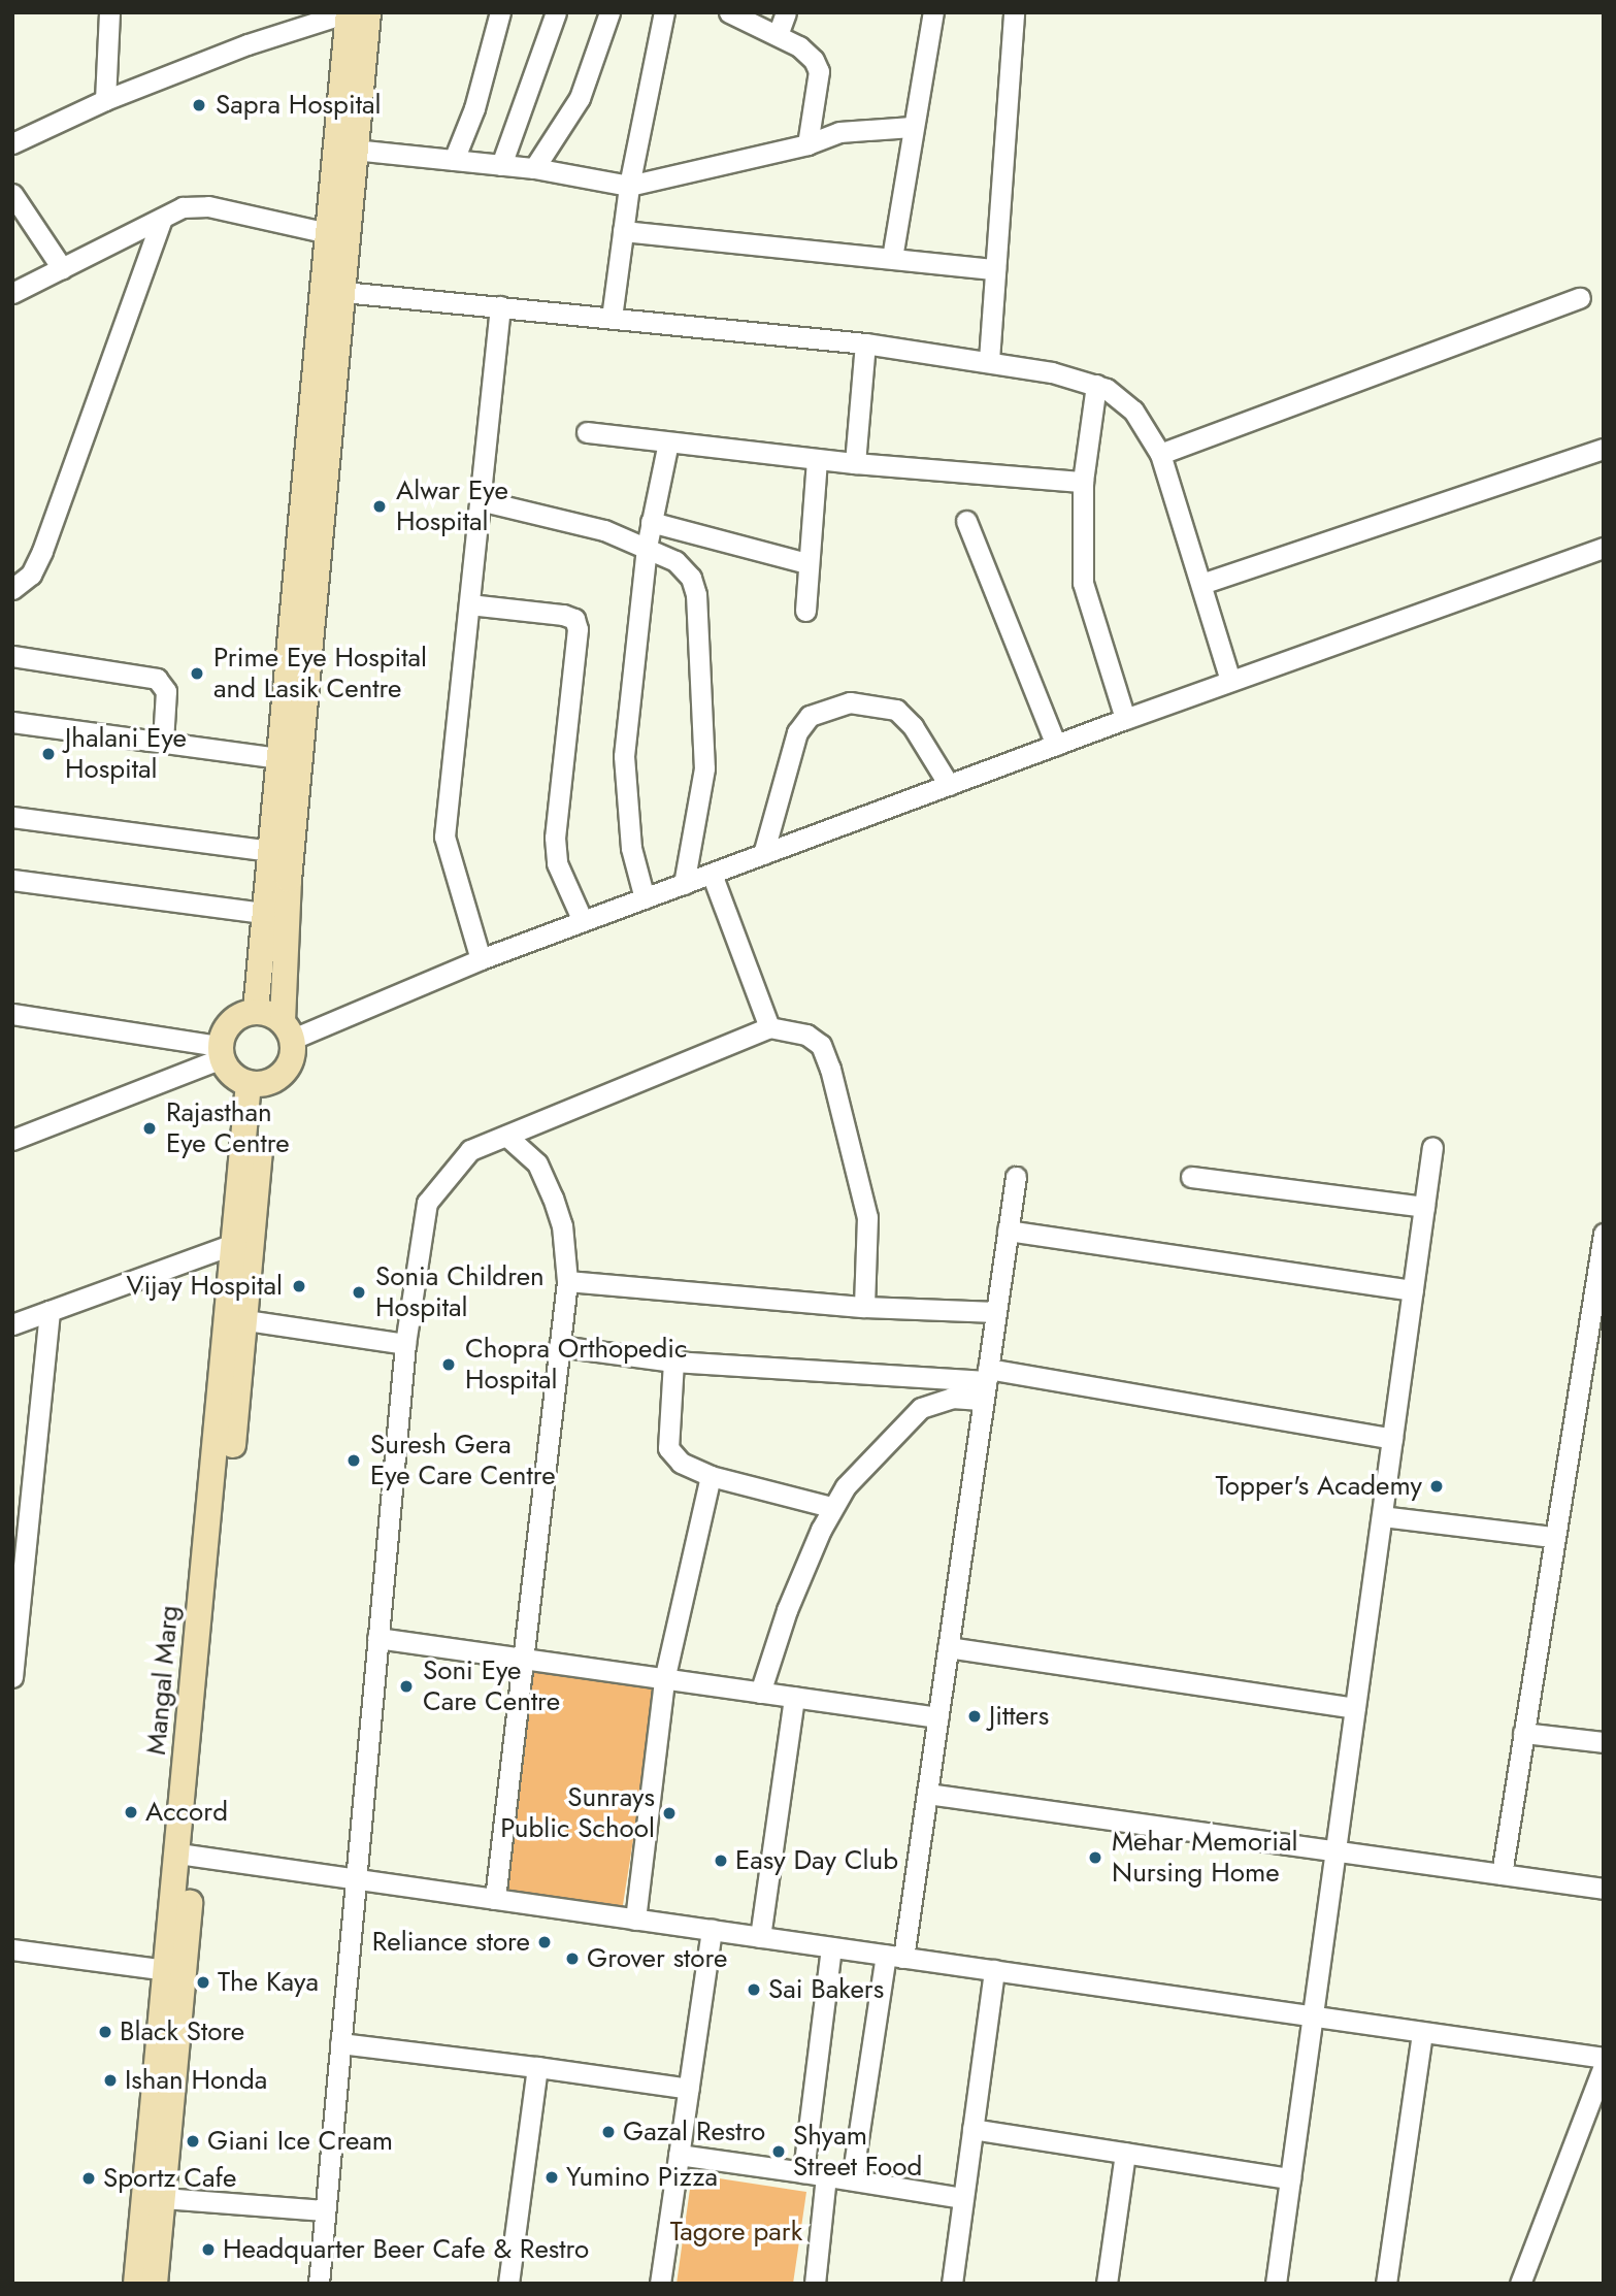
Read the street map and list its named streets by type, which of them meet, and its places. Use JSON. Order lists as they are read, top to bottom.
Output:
{
  "streets": {
    "main road": ["Mangal Marg"]
  },
  "parks": ["Tagore park"],
  "places": [
    "Sapra Hospital",
    "Alwar Eye Hospital",
    "Prime Eye Hospital and Lasik Centre",
    "Jhalani Eye Hospital",
    "Rajasthan Eye Centre",
    "Vijay Hospital",
    "Sonia Children Hospital",
    "Chopra Orthopedic Hospital",
    "Suresh Gera Eye Care Centre",
    "Topper's Academy",
    "Soni Eye Care Centre",
    "Jitters",
    "Accord",
    "Sunrays Public School",
    "Mehar Memorial Nursing Home",
    "Easy Day Club",
    "Reliance store",
    "Grover store",
    "The Kaya",
    "Sai Bakers",
    "Black Store",
    "Ishan Honda",
    "Gazal Restro",
    "Giani Ice Cream",
    "Shyam Street Food",
    "Yumino Pizza",
    "Sportz Cafe",
    "Headquarter Beer Cafe & Restro"
  ]
}
